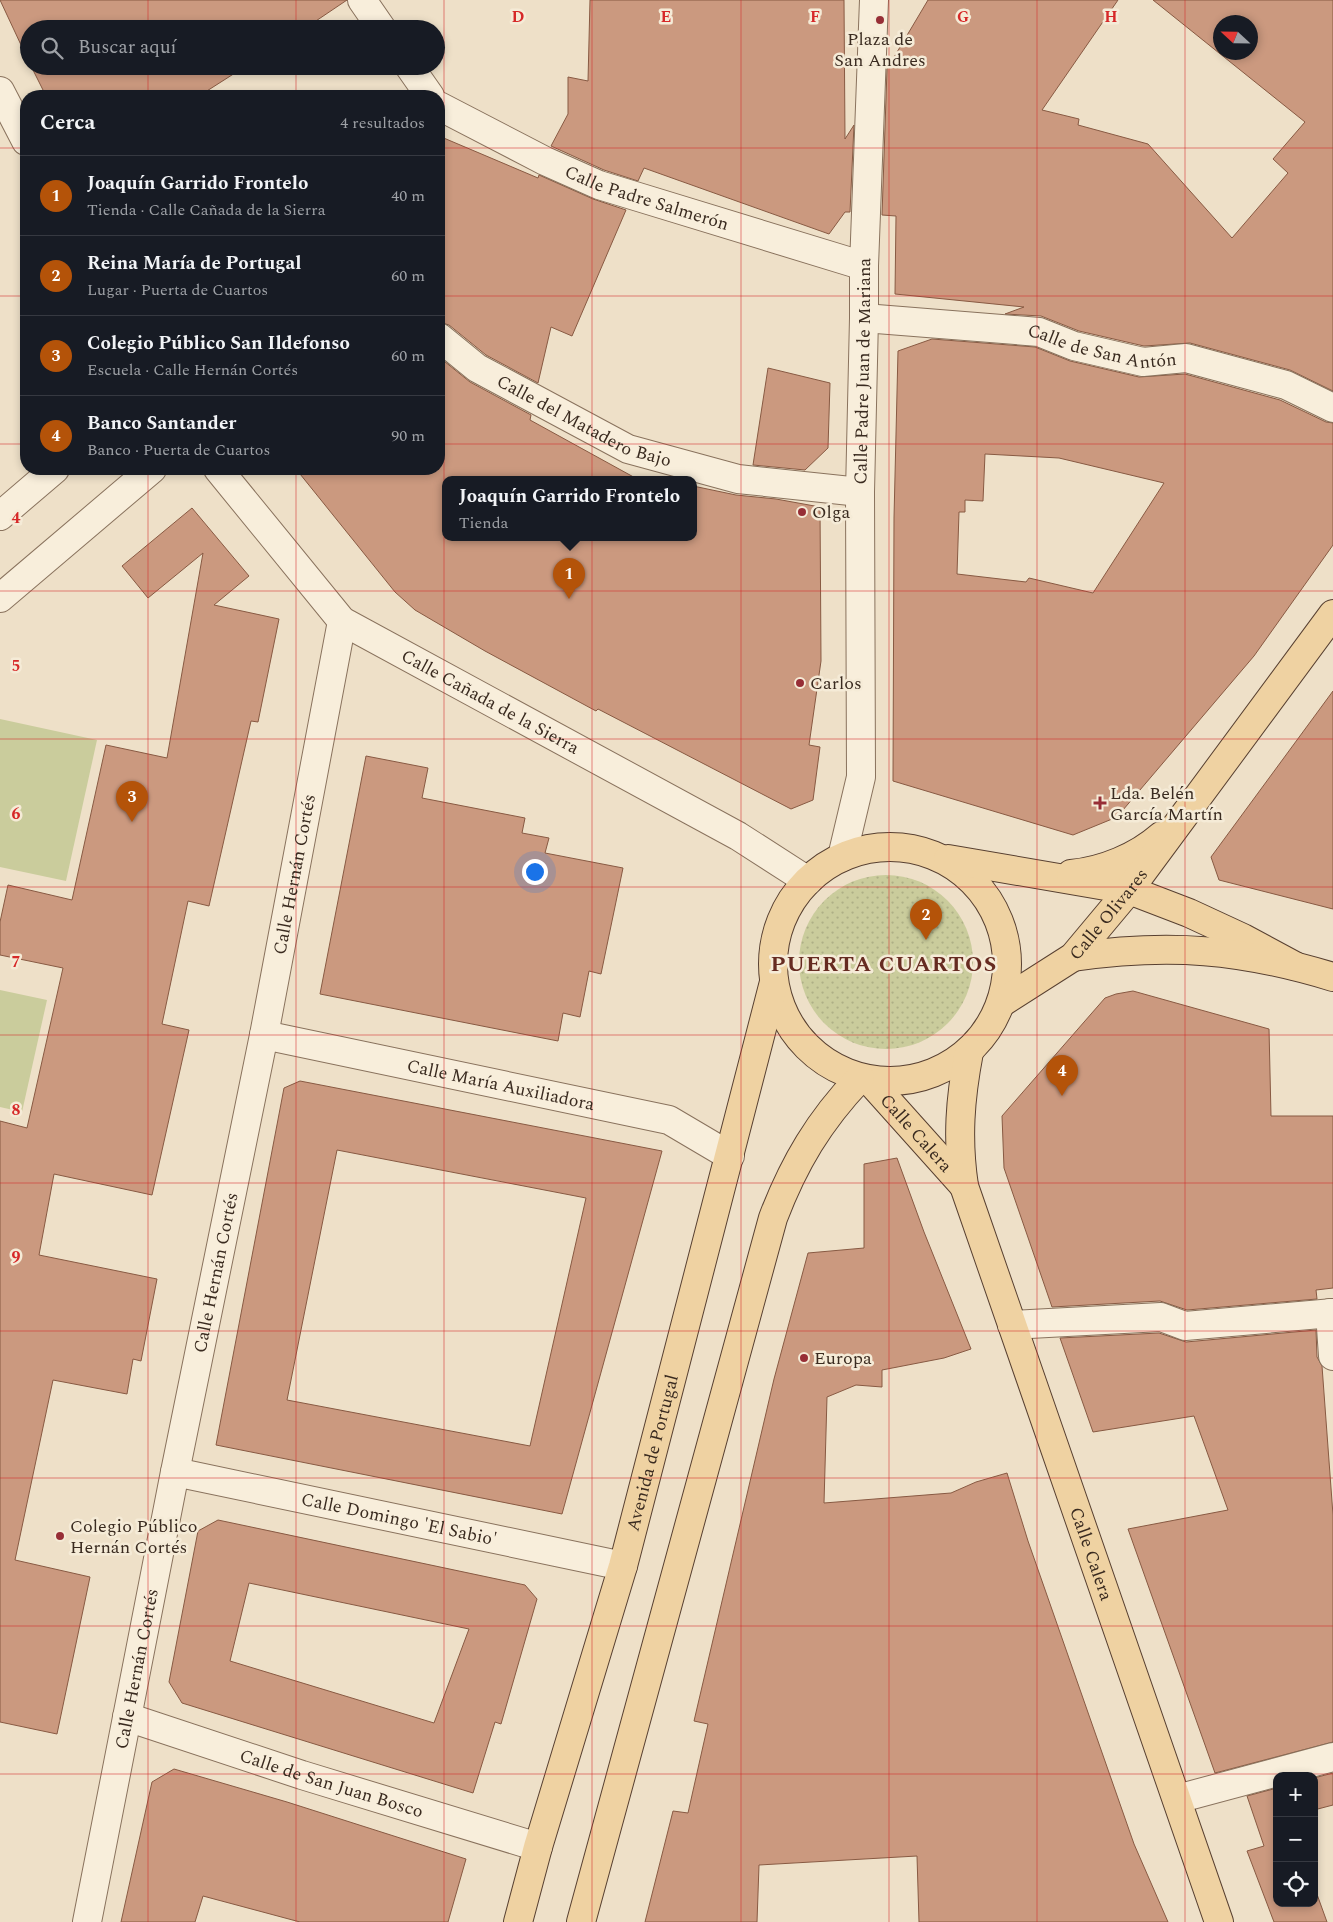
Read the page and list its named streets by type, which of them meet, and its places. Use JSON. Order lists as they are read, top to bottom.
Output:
{
  "streets": {
    "main road": ["Calle Olivares", "Calle Calera", "Avenida de Portugal"],
    "street": [
      "Calle Padre Salmerón",
      "Calle de San Antón",
      "Calle Padre Juan de Mariana",
      "Calle del Matadero Bajo",
      "Calle Cañada de la Sierra",
      "Calle Hernán Cortés",
      "Calle María Auxiliadora",
      "Calle Domingo 'El Sabio'",
      "Calle de San Juan Bosco"
    ]
  },
  "crossings": [
    ["Calle Padre Salmerón", "Calle Padre Juan de Mariana"],
    ["Calle de San Antón", "Calle Padre Juan de Mariana"],
    ["Calle Padre Juan de Mariana", "Calle del Matadero Bajo"],
    ["Calle Cañada de la Sierra", "Calle Hernán Cortés"],
    ["Calle Hernán Cortés", "Calle María Auxiliadora"],
    ["Calle Hernán Cortés", "Calle Domingo 'El Sabio'"],
    ["Calle Hernán Cortés", "Calle de San Juan Bosco"],
    ["Calle María Auxiliadora", "Avenida de Portugal"],
    ["Avenida de Portugal", "Calle Domingo 'El Sabio'"],
    ["Avenida de Portugal", "Calle de San Juan Bosco"]
  ],
  "districts": ["PUERTA CUARTOS"],
  "places": {
    "other": [
      "Plaza de San Andres",
      "Olga",
      "Carlos",
      "Europa",
      "Colegio Público Hernán Cortés"
    ],
    "health": ["Lda. Belén García Martín"]
  },
  "north": "left",
  "page": {
    "search": "Buscar aquí",
    "heading": ["Cerca", "4 resultados"],
    "list": [
      {
        "mark": "1",
        "name": "Joaquín Garrido Frontelo",
        "note": "Tienda · Calle Cañada de la Sierra",
        "value": "40 m"
      },
      {
        "mark": "2",
        "name": "Reina María de Portugal",
        "note": "Lugar · Puerta de Cuartos",
        "value": "60 m"
      },
      {
        "mark": "3",
        "name": "Colegio Público San Ildefonso",
        "note": "Escuela · Calle Hernán Cortés",
        "value": "60 m"
      },
      {
        "mark": "4",
        "name": "Banco Santander",
        "note": "Banco · Puerta de Cuartos",
        "value": "90 m"
      }
    ],
    "popup": ["Joaquín Garrido Frontelo", "Tienda"],
    "pins": [
      "1",
      "3",
      "2",
      "4"
    ],
    "map_buttons": ["+", "−"]
  },
  "grid": {
    "columns": [
      "D",
      "E",
      "F",
      "G",
      "H"
    ],
    "rows": [
      "4",
      "5",
      "6",
      "7",
      "8",
      "9"
    ]
  }
}
